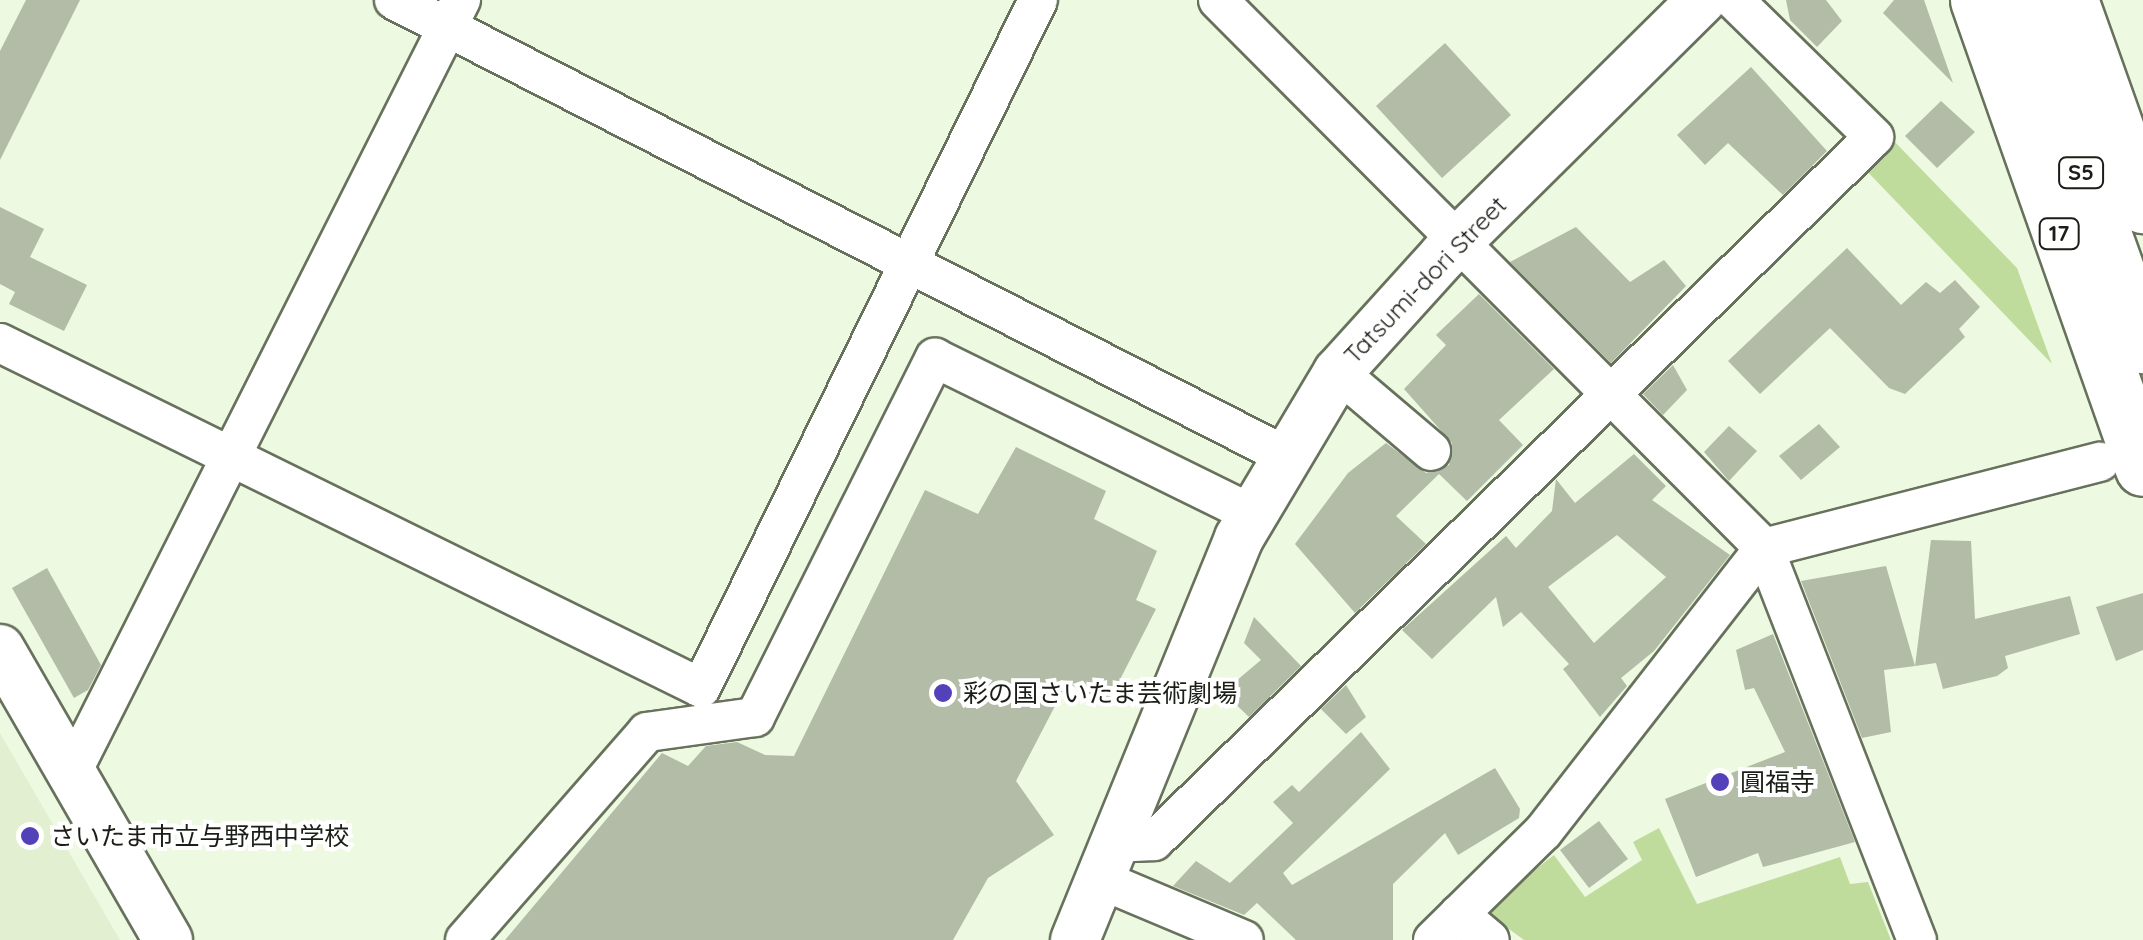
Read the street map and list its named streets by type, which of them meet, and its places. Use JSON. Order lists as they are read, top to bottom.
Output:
{
  "streets": {
    "highway": ["S5", "17"],
    "main road": ["Tatsumi-dori Street"]
  },
  "places": ["彩の国さいたま芸術劇場", "圓福寺", "さいたま市立与野西中学校"]
}
